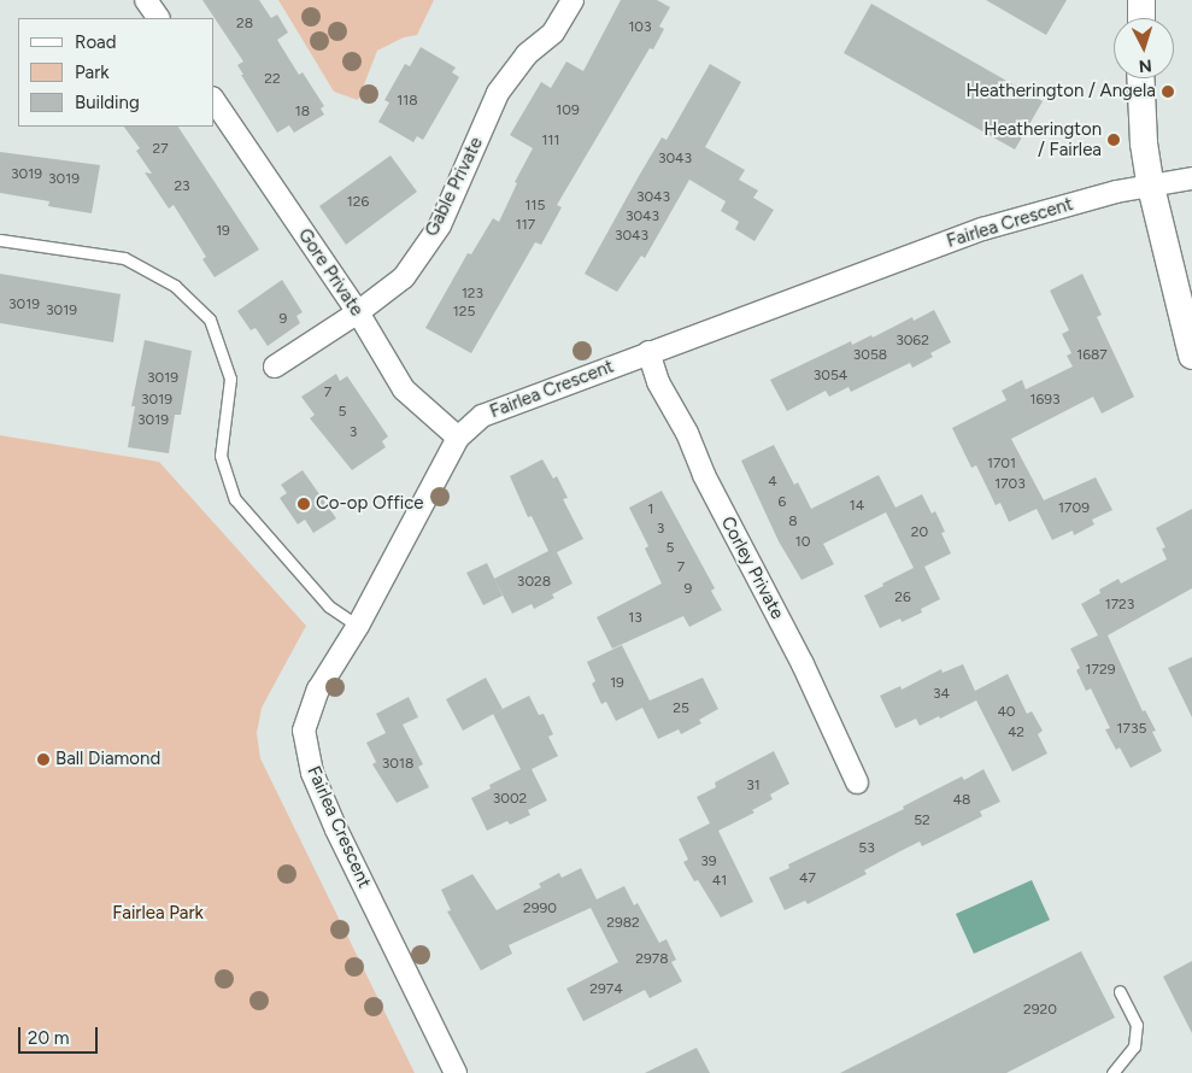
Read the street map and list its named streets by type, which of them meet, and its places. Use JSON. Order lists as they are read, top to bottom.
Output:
{
  "streets": {
    "street": [
      "Gable Private",
      "Fairlea Crescent",
      "Gore Private",
      "Corley Private"
    ]
  },
  "crossings": [
    ["Gable Private", "Gore Private"],
    ["Fairlea Crescent", "Gore Private"],
    ["Fairlea Crescent", "Corley Private"]
  ],
  "parks": ["Fairlea Park"],
  "places": [
    "Heatherington / Angela",
    "Heatherington / Fairlea",
    "Co-op Office",
    "Ball Diamond"
  ],
  "house_numbers": [
    "28",
    "103",
    "22",
    "118",
    "109",
    "18",
    "111",
    "27",
    "3043",
    "3019",
    "3019",
    "23",
    "3043",
    "126",
    "115",
    "3043",
    "117",
    "19",
    "3043",
    "123",
    "3019",
    "3019",
    "125",
    "9",
    "3062",
    "3058",
    "1687",
    "3054",
    "3019",
    "7",
    "3019",
    "1693",
    "5",
    "3019",
    "3",
    "1701",
    "4",
    "1703",
    "6",
    "14",
    "1709",
    "1",
    "8",
    "3",
    "20",
    "10",
    "5",
    "7",
    "3028",
    "9",
    "26",
    "1723",
    "13",
    "1729",
    "19",
    "34",
    "25",
    "40",
    "1735",
    "42",
    "3018",
    "31",
    "3002",
    "48",
    "52",
    "53",
    "39",
    "47",
    "41",
    "2990",
    "2982",
    "2978",
    "2974",
    "2920"
  ],
  "legend": ["Road", "Park", "Building"],
  "scale_bar": "20 m",
  "north": "bottom"
}
